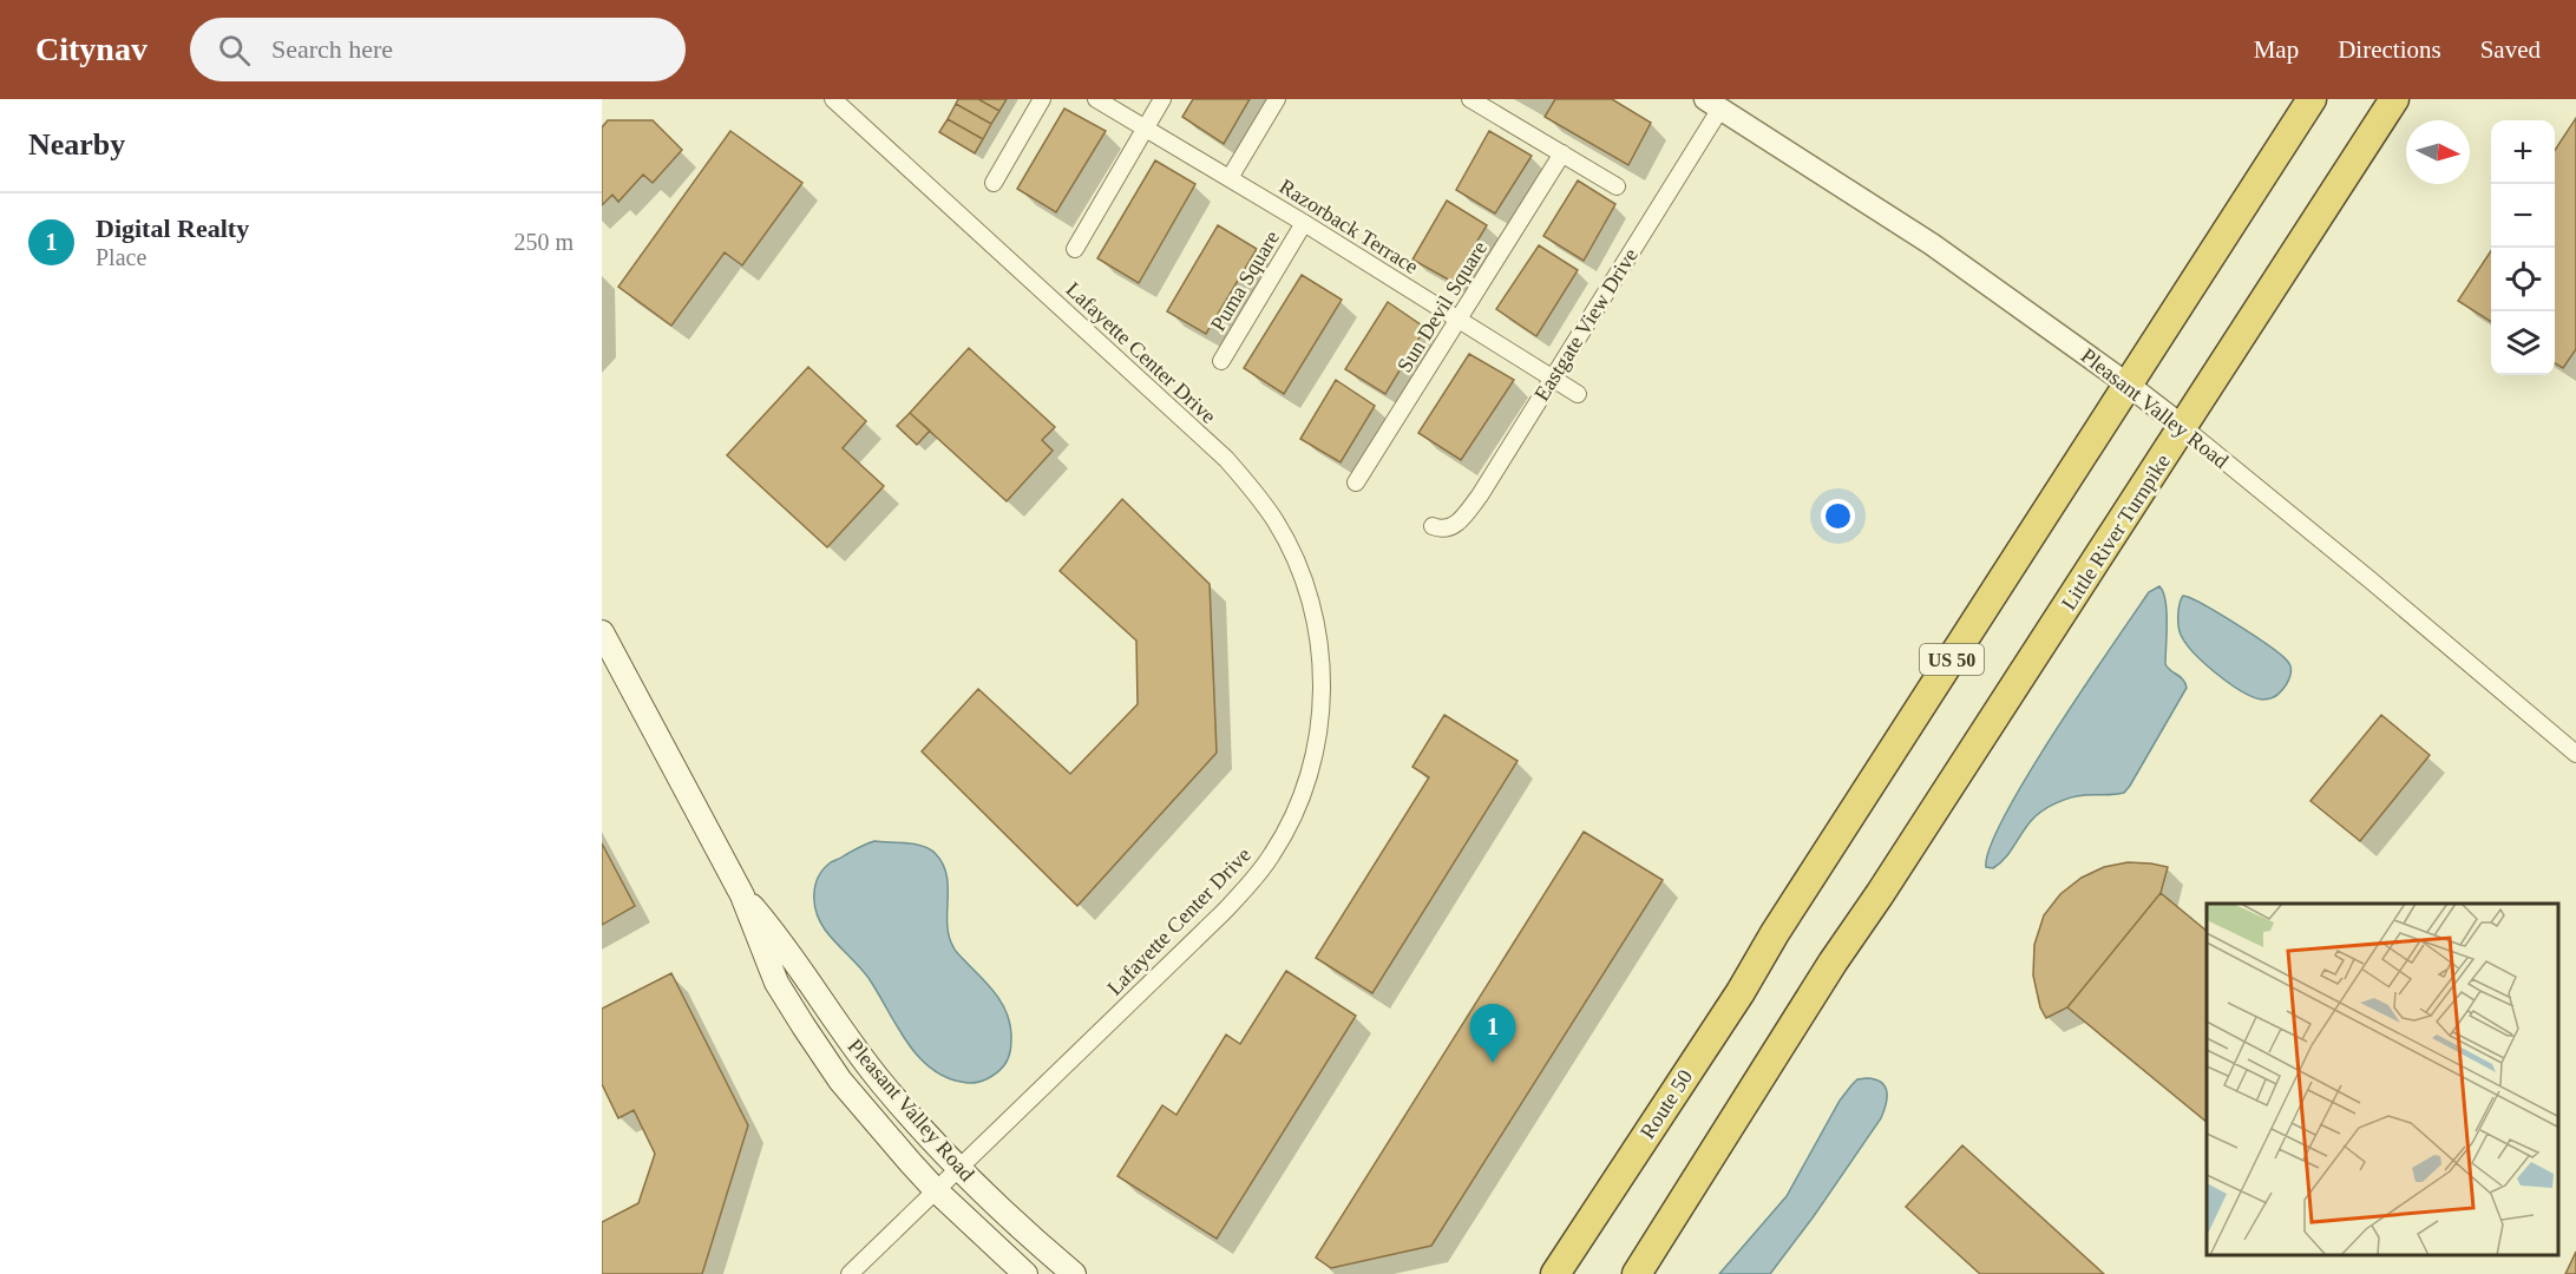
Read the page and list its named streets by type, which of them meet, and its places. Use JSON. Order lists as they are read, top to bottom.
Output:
{
  "streets": {
    "highway": ["Little River Turnpike", "US 50", "Route 50"],
    "main road": ["Pleasant Valley Road"],
    "street": [
      "Razorback Terrace",
      "Puma Square",
      "Sun Devil Square",
      "Eastgate View Drive",
      "Lafayette Center Drive"
    ]
  },
  "crossings": [
    ["Razorback Terrace", "Puma Square"],
    ["Razorback Terrace", "Sun Devil Square"],
    ["Razorback Terrace", "Eastgate View Drive"],
    ["Eastgate View Drive", "Pleasant Valley Road"],
    ["Lafayette Center Drive", "Pleasant Valley Road"],
    ["Pleasant Valley Road", "Little River Turnpike"],
    ["Pleasant Valley Road", "US 50"],
    ["Pleasant Valley Road", "Route 50"],
    ["US 50", "Route 50"]
  ],
  "north": "right",
  "page": {
    "header": "Citynav",
    "search": "Search here",
    "nav": ["Map", "Directions", "Saved"],
    "heading": "Nearby",
    "map_buttons": ["+", "−"],
    "list": [
      {
        "mark": "1",
        "name": "Digital Realty",
        "note": "Place",
        "value": "250 m"
      }
    ],
    "pins": "1"
  }
}
